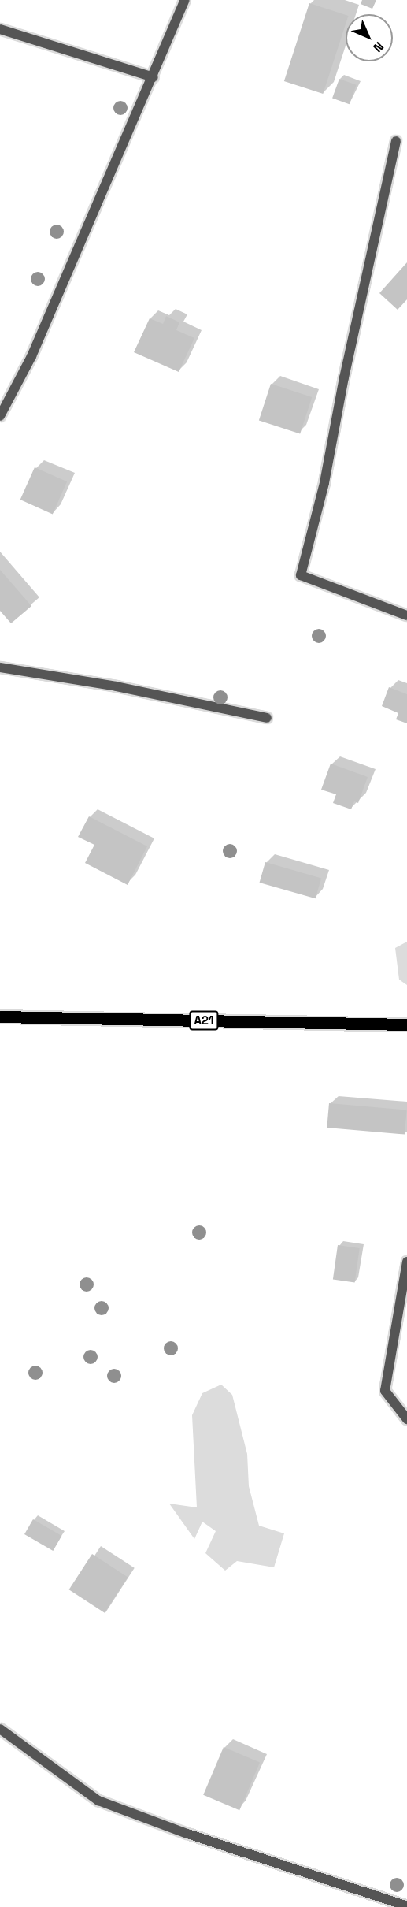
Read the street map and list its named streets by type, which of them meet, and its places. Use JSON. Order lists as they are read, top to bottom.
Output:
{
  "streets": {
    "main road": ["A21"]
  },
  "north": "bottom right"
}
